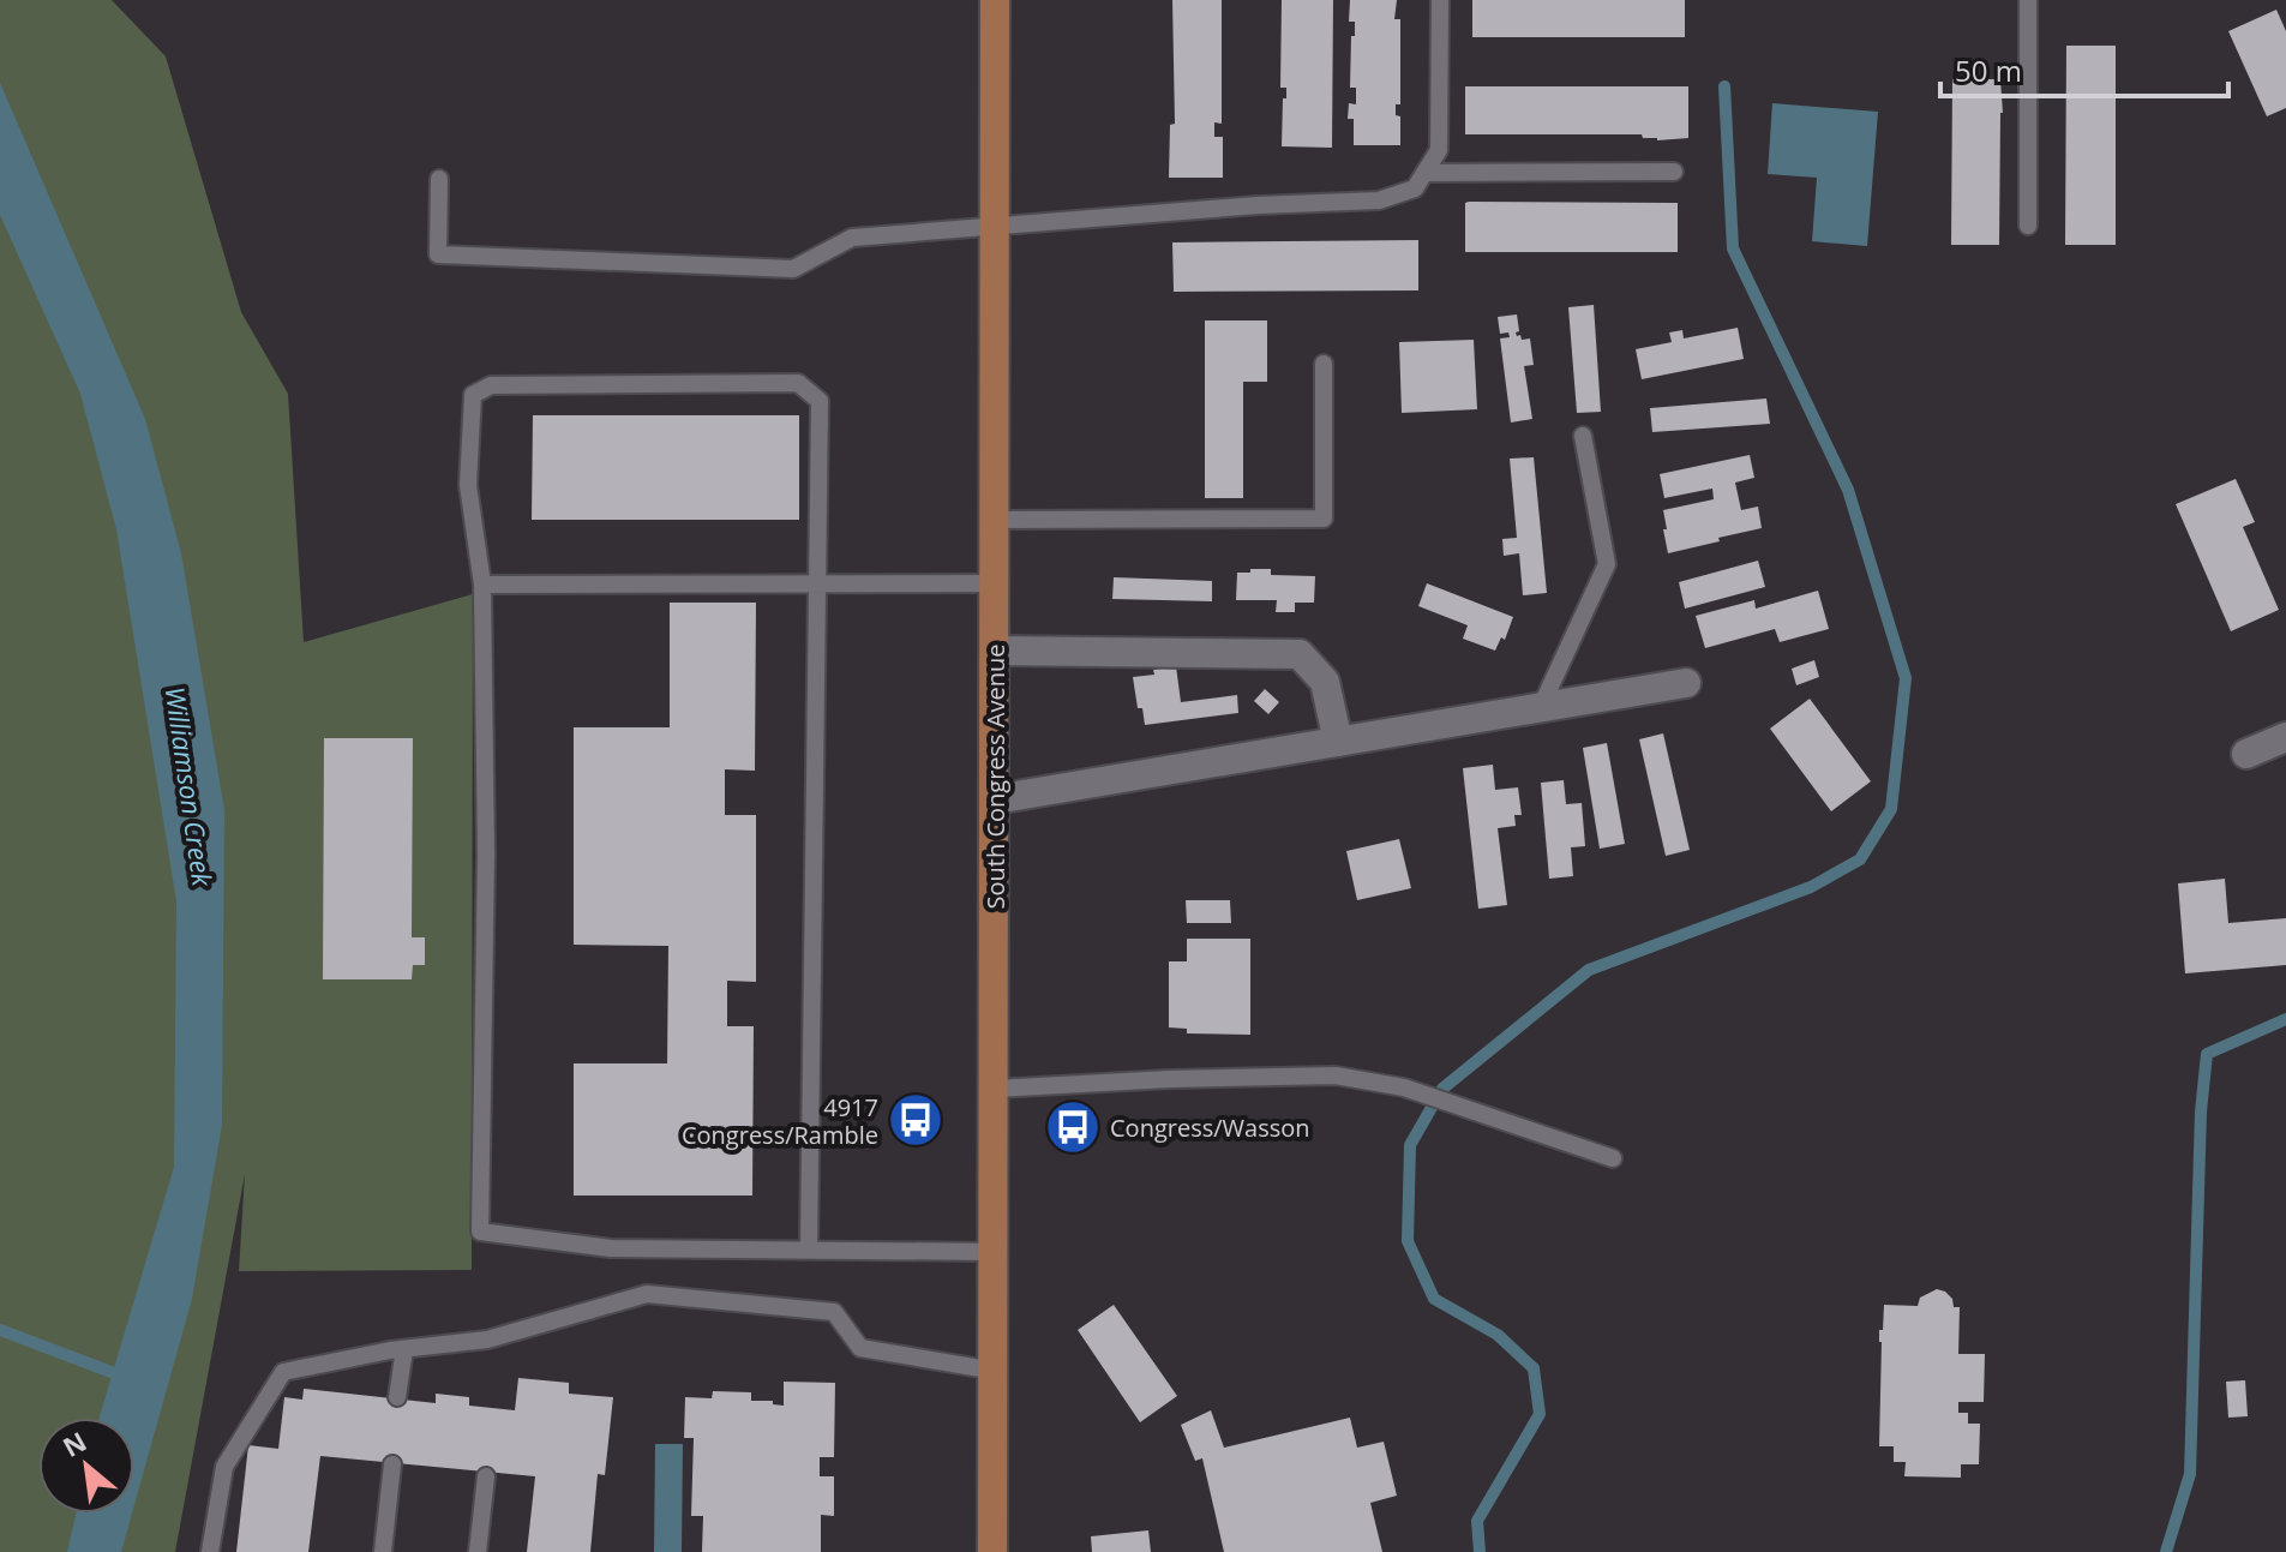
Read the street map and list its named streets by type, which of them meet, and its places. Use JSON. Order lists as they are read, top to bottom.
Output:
{
  "streets": {
    "main road": ["South Congress Avenue"]
  },
  "water": ["Williamson Creek"],
  "places": {
    "bus stop": ["4917 Congress/Ramble", "Congress/Wasson"]
  },
  "scale_bar": "50 m",
  "north": "top left"
}
